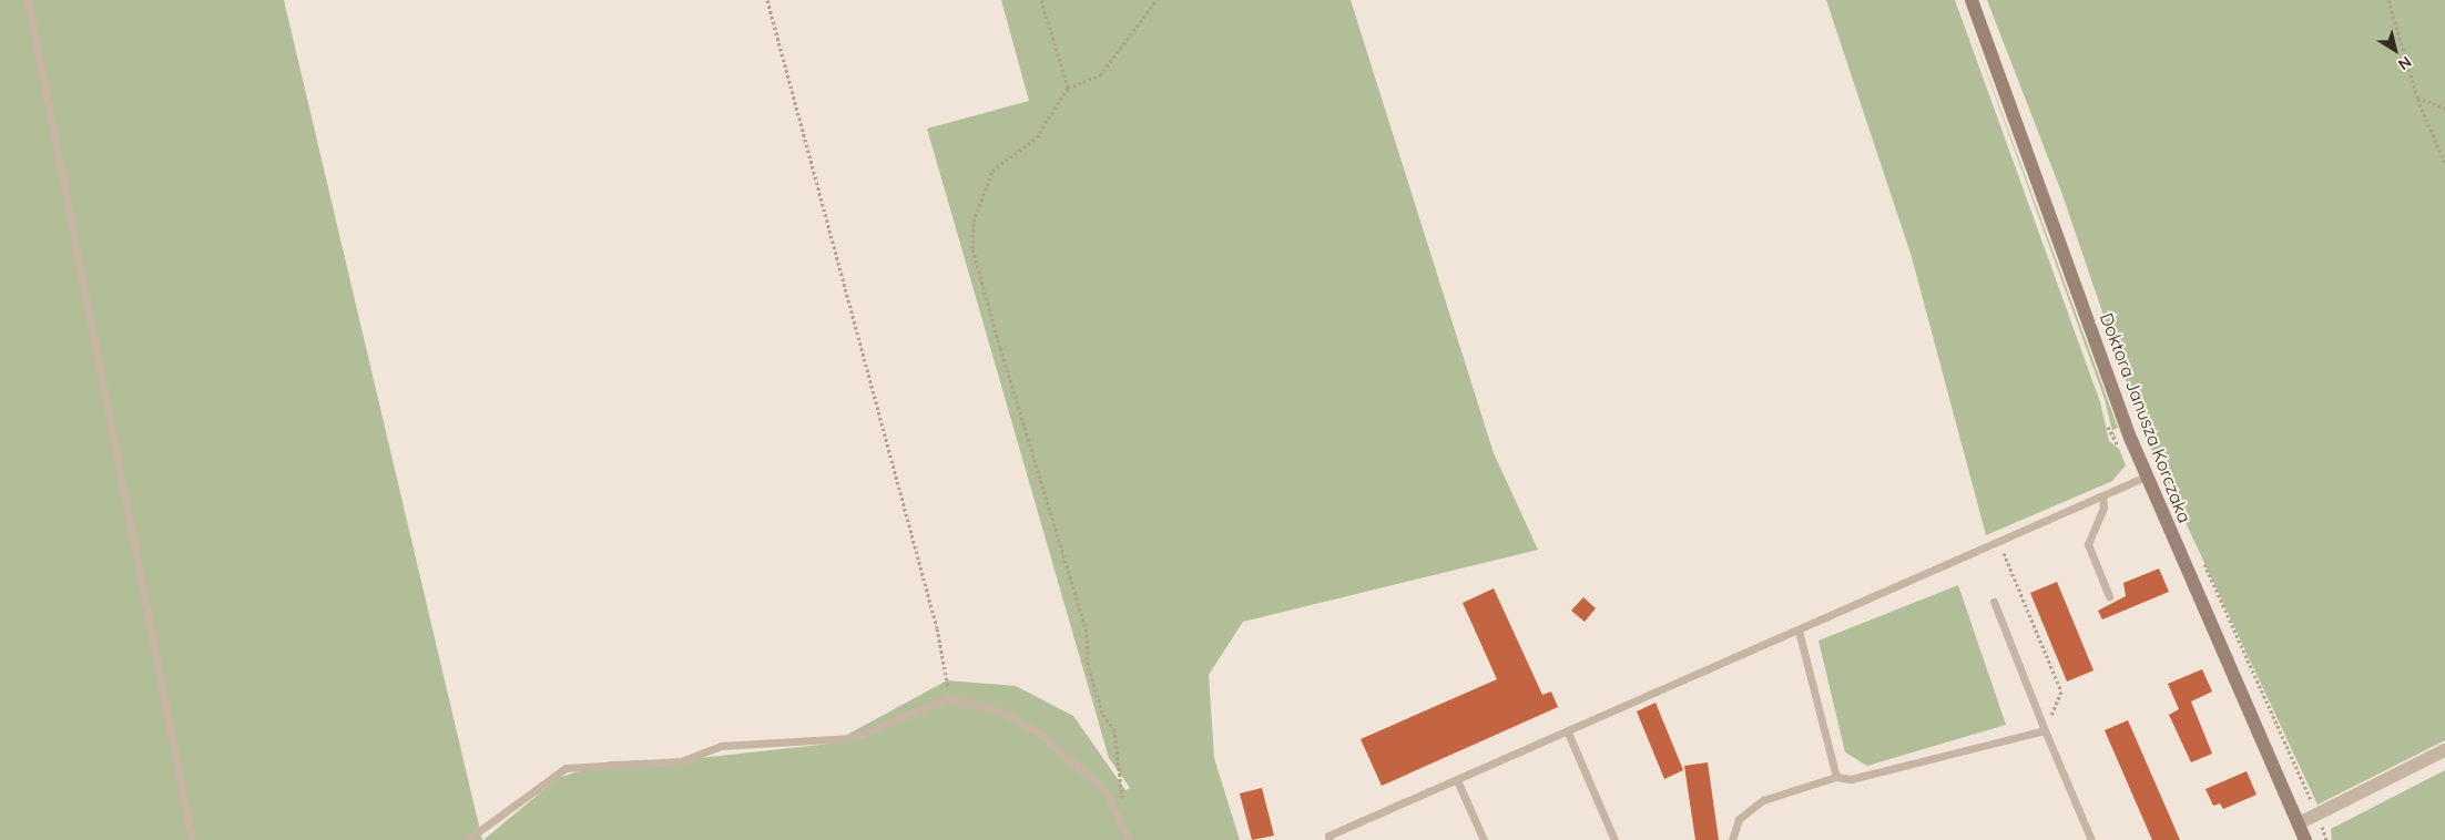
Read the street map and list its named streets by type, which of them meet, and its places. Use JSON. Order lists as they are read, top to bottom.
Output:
{
  "streets": {
    "street": ["Doktora Janusza Korczaka"]
  },
  "north": "bottom right"
}
